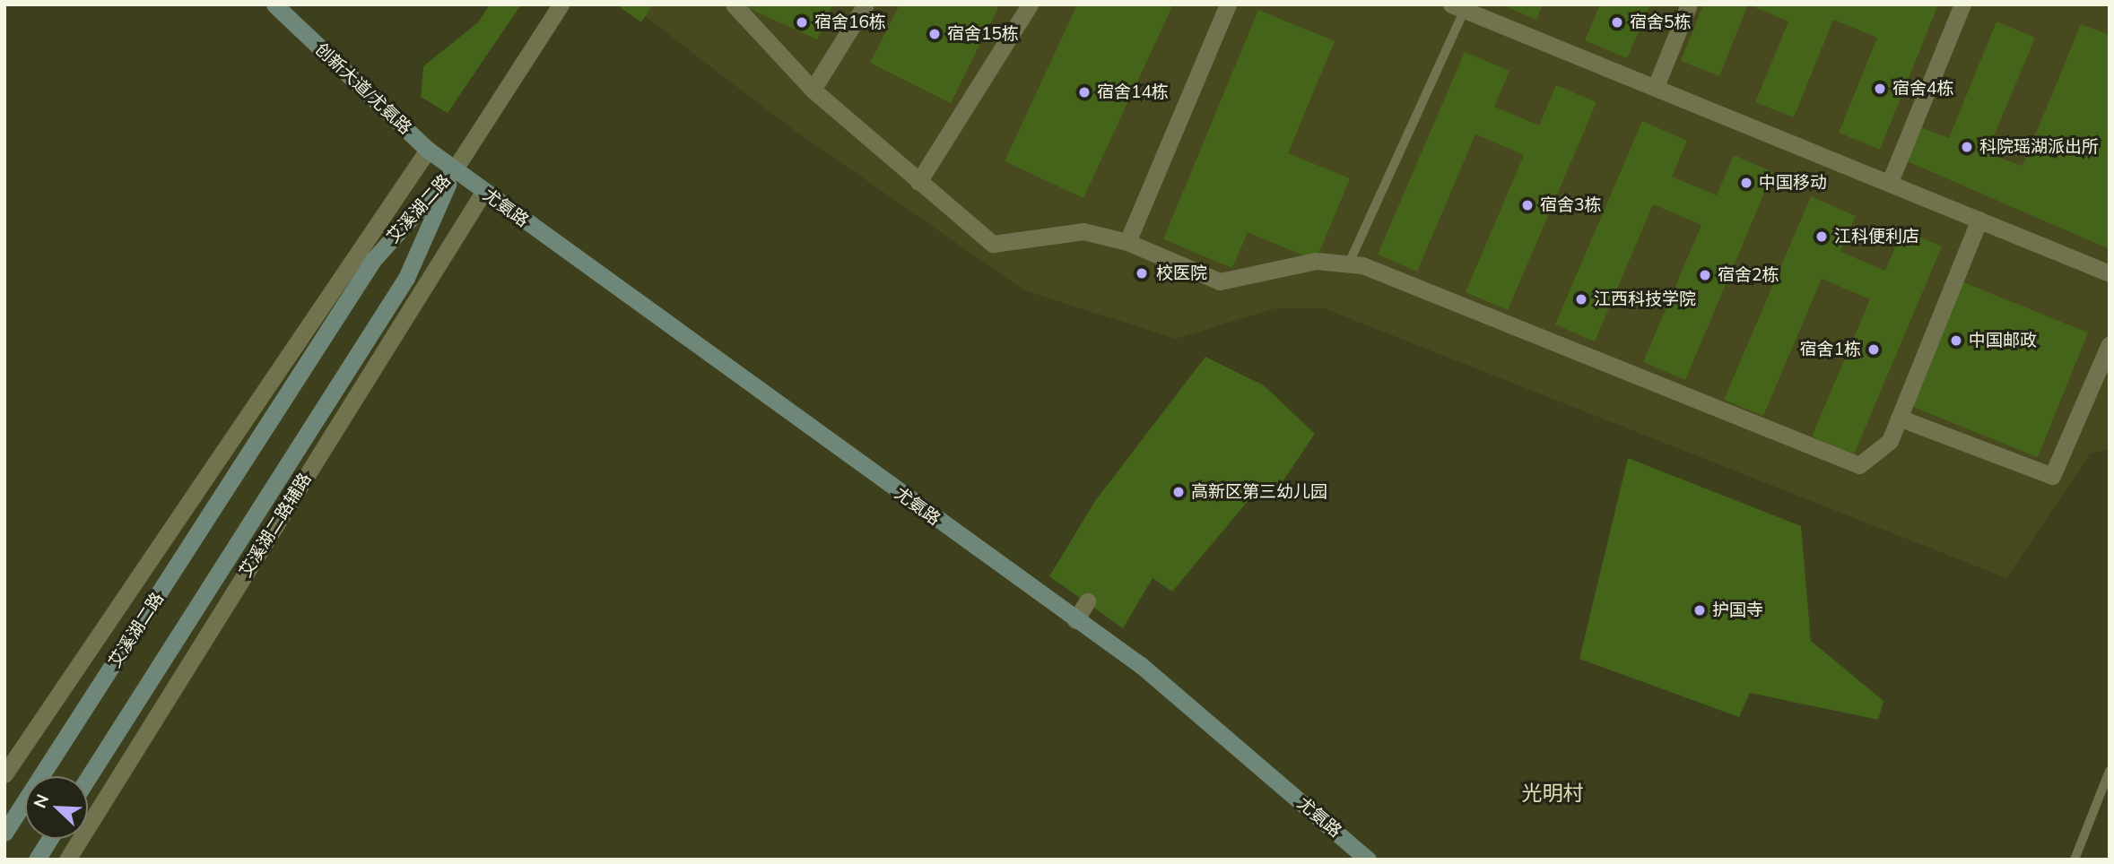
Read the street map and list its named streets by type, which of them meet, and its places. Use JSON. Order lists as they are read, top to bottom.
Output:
{
  "streets": {
    "main road": ["创新大道/尤氨路", "尤氨路", "艾溪湖二路"],
    "street": ["艾溪湖二路辅路"]
  },
  "crossings": [
    ["创新大道/尤氨路", "尤氨路"],
    ["创新大道/尤氨路", "艾溪湖二路"],
    ["尤氨路", "艾溪湖二路"],
    ["尤氨路", "艾溪湖二路辅路"]
  ],
  "districts": ["光明村"],
  "places": [
    "宿舍16栋",
    "宿舍5栋",
    "宿舍15栋",
    "宿舍4栋",
    "宿舍14栋",
    "科院瑶湖派出所",
    "中国移动",
    "宿舍3栋",
    "江科便利店",
    "校医院",
    "宿舍2栋",
    "江西科技学院",
    "中国邮政",
    "宿舍1栋",
    "高新区第三幼儿园",
    "护国寺"
  ],
  "north": "top left"
}
